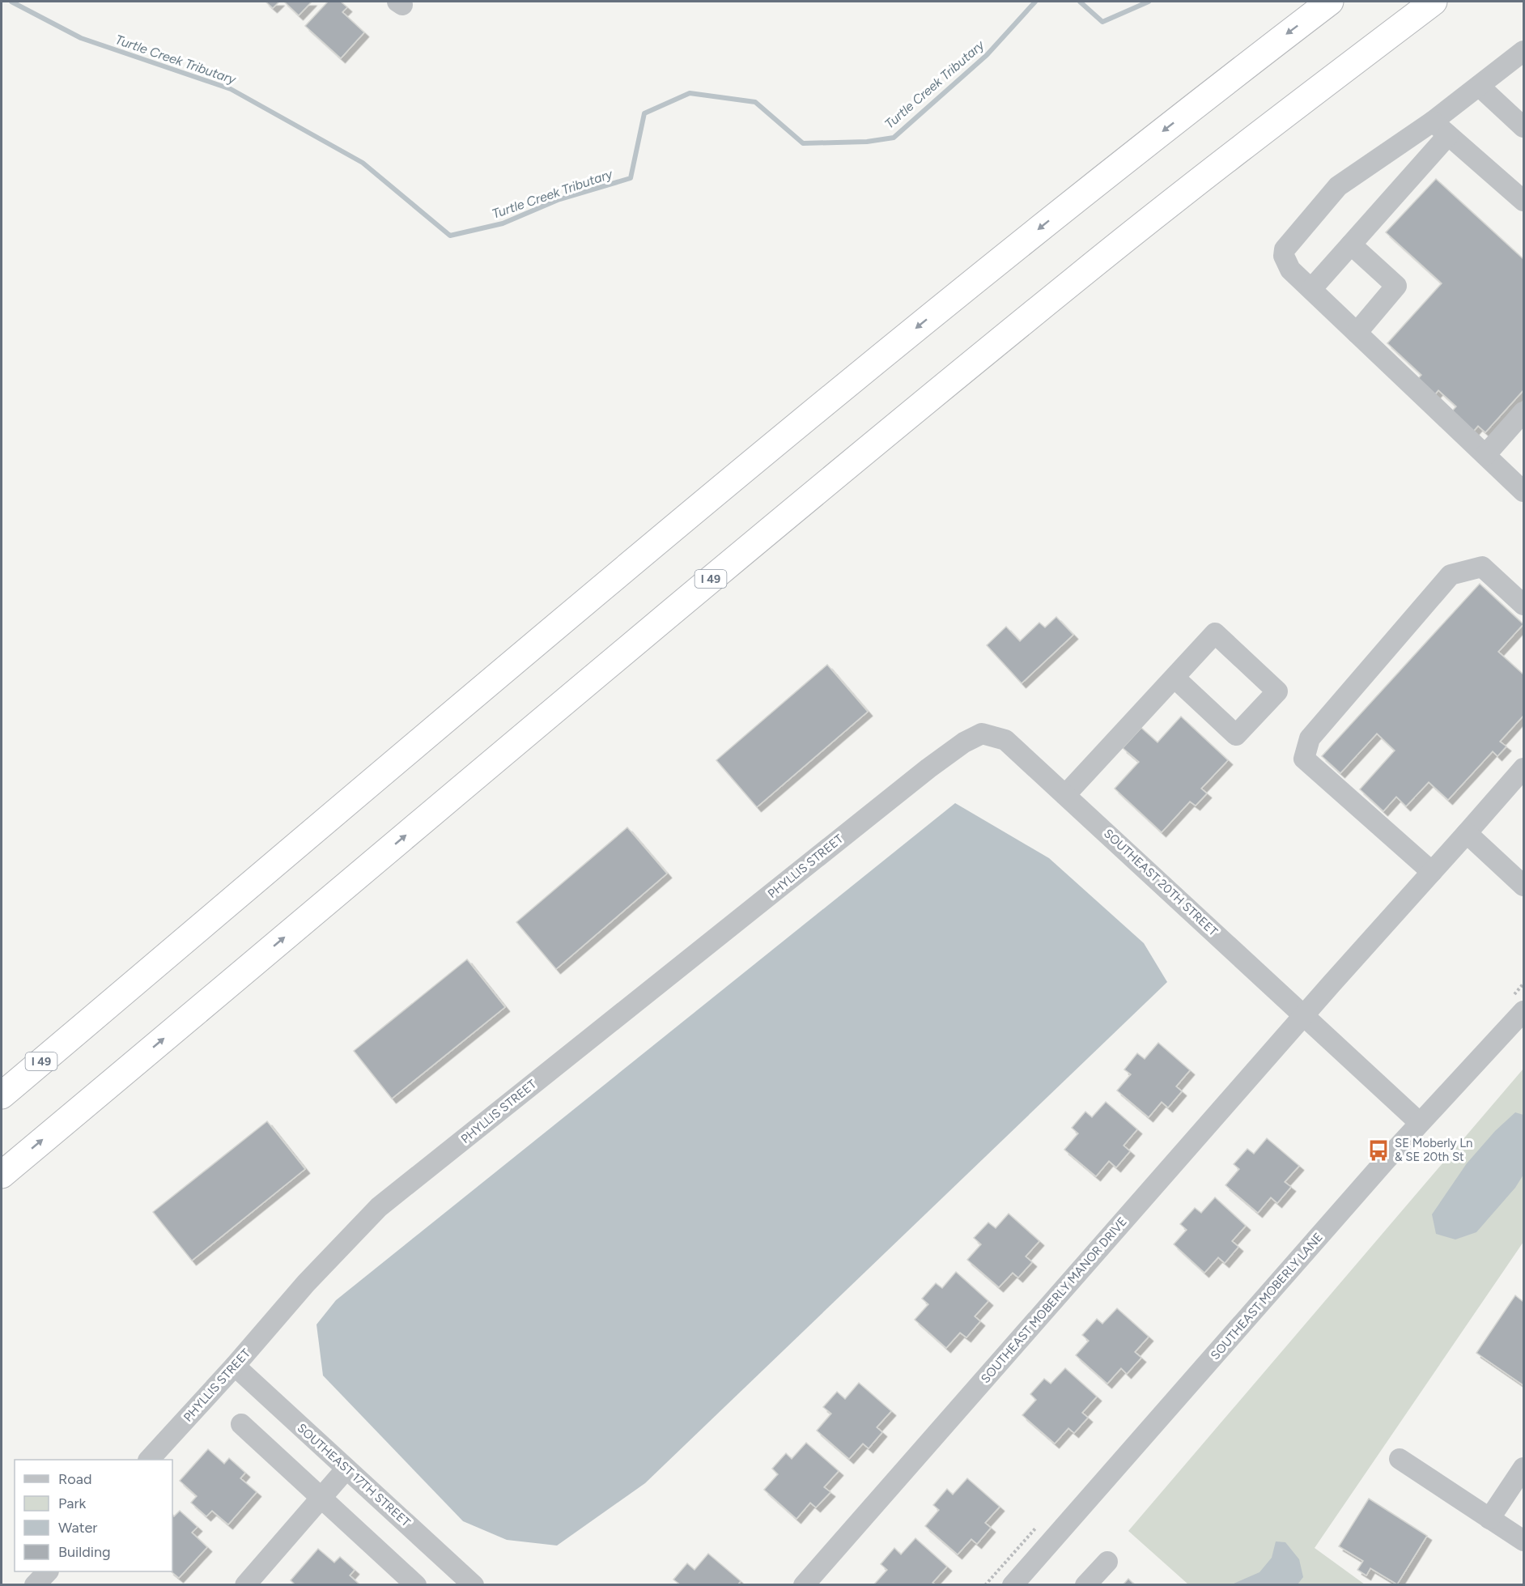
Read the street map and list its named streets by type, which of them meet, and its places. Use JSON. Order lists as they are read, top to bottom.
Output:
{
  "streets": {
    "highway": ["I 49"],
    "street": [
      "PHYLLIS STREET",
      "SOUTHEAST 20TH STREET",
      "SOUTHEAST MOBERLY LANE",
      "SOUTHEAST MOBERLY MANOR DRIVE",
      "SOUTHEAST 17TH STREET"
    ]
  },
  "crossings": [
    ["PHYLLIS STREET", "SOUTHEAST 20TH STREET"],
    ["PHYLLIS STREET", "SOUTHEAST 17TH STREET"],
    ["SOUTHEAST 20TH STREET", "SOUTHEAST MOBERLY LANE"],
    ["SOUTHEAST 20TH STREET", "SOUTHEAST MOBERLY MANOR DRIVE"]
  ],
  "water": ["Turtle Creek Tributary"],
  "places": {
    "bus stop": ["SE Moberly Ln & SE 20th St"]
  },
  "legend": [
    "Road",
    "Park",
    "Water",
    "Building"
  ]
}
